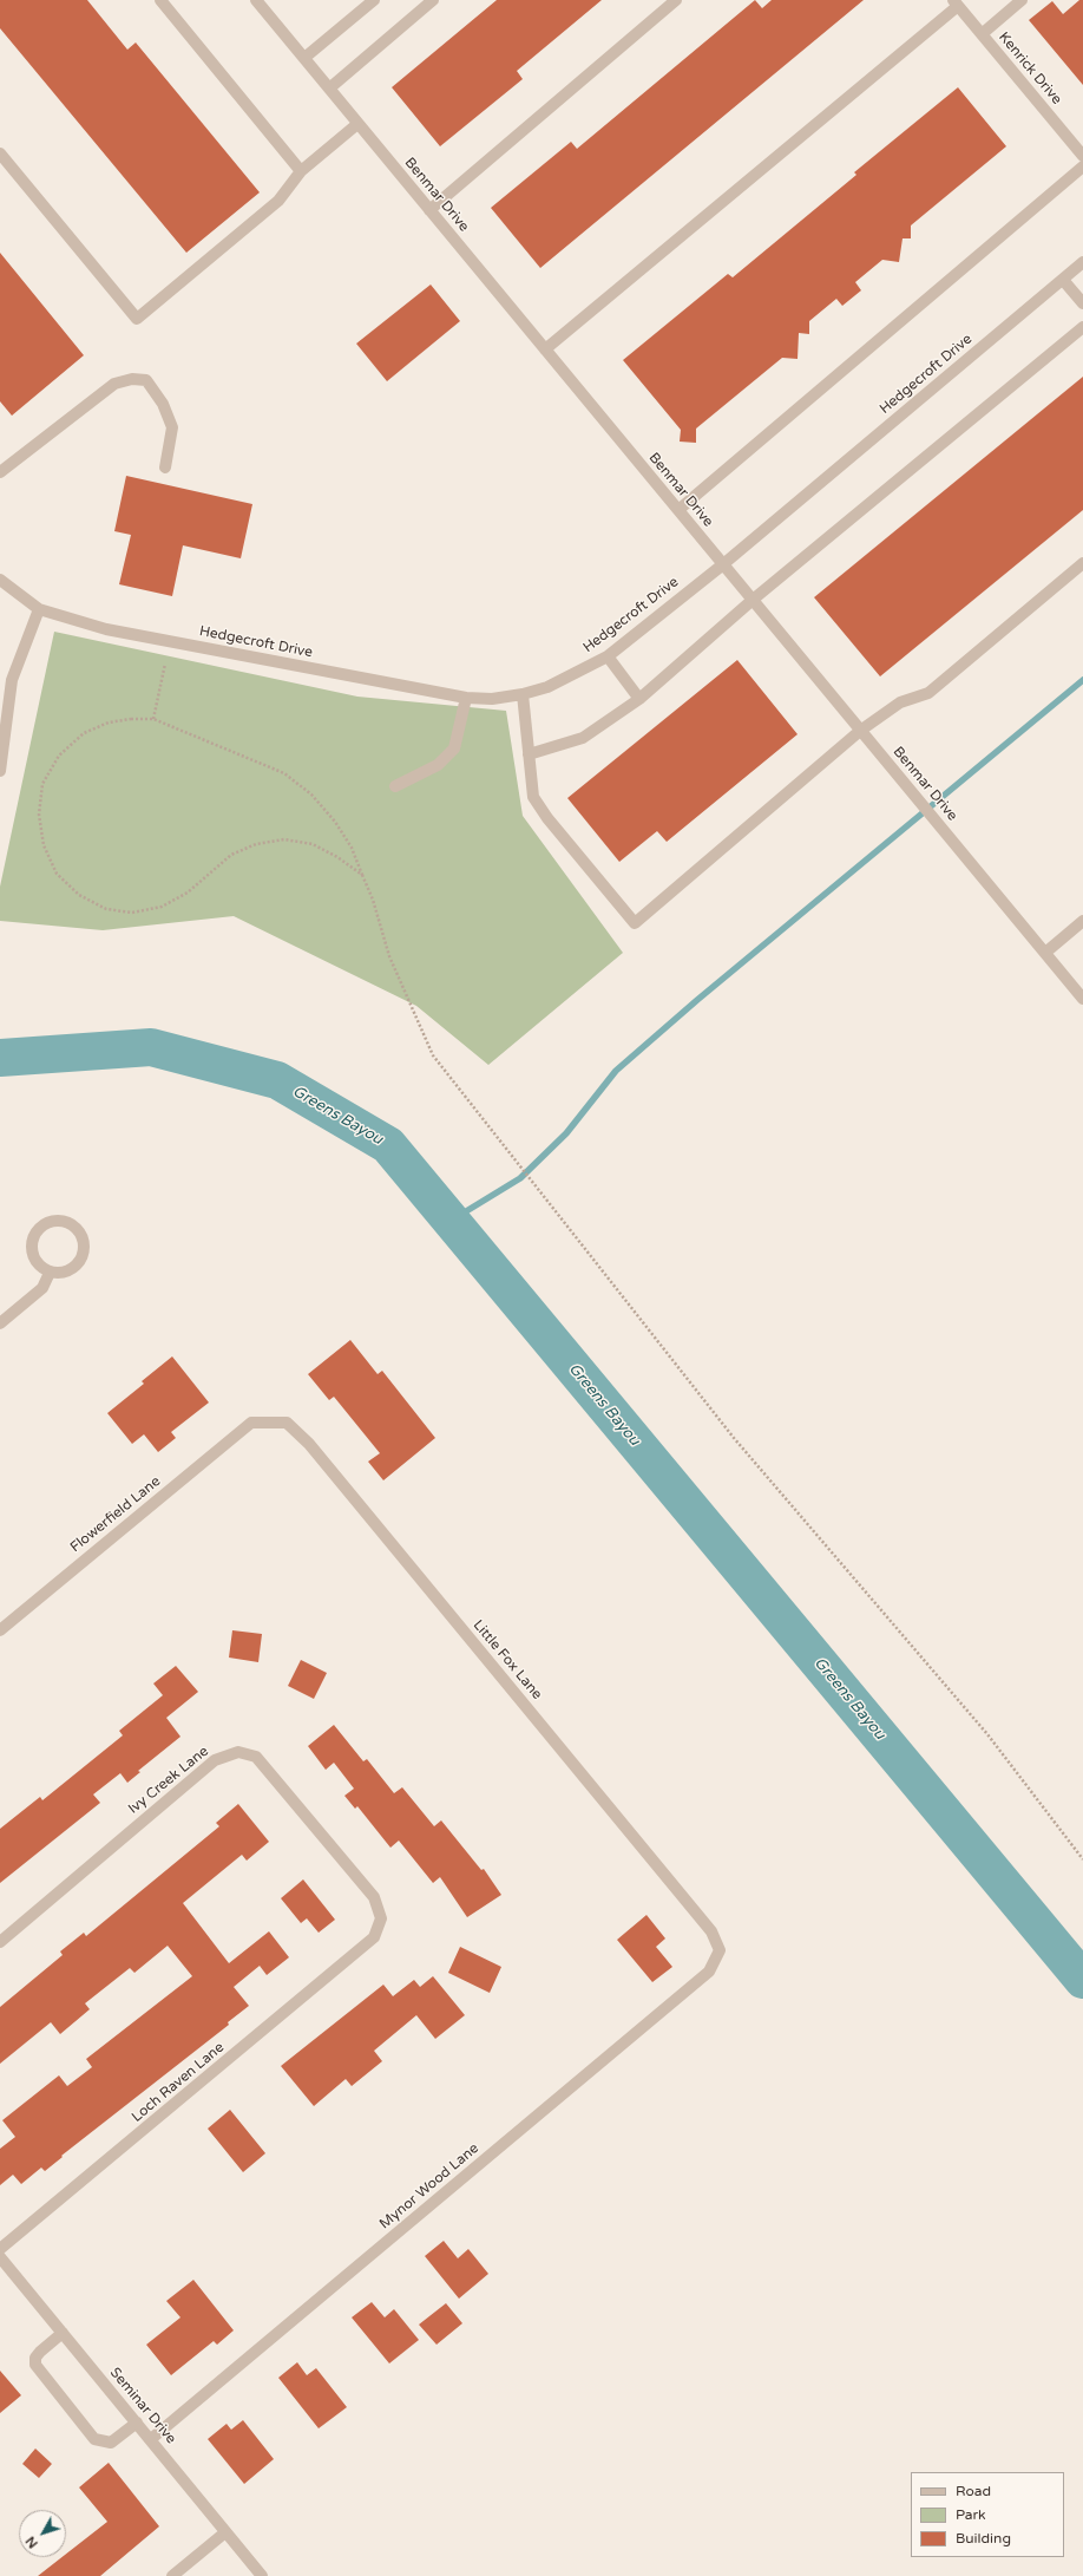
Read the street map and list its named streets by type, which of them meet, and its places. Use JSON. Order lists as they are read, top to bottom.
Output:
{
  "streets": {
    "street": [
      "Kenrick Drive",
      "Benmar Drive",
      "Hedgecroft Drive",
      "Flowerfield Lane",
      "Little Fox Lane",
      "Ivy Creek Lane",
      "Loch Raven Lane",
      "Mynor Wood Lane",
      "Seminar Drive"
    ]
  },
  "crossings": [
    ["Benmar Drive", "Hedgecroft Drive"],
    ["Flowerfield Lane", "Little Fox Lane"],
    ["Little Fox Lane", "Mynor Wood Lane"],
    ["Ivy Creek Lane", "Loch Raven Lane"],
    ["Mynor Wood Lane", "Seminar Drive"]
  ],
  "water": ["Greens Bayou"],
  "legend": ["Road", "Park", "Building"],
  "north": "bottom left"
}
